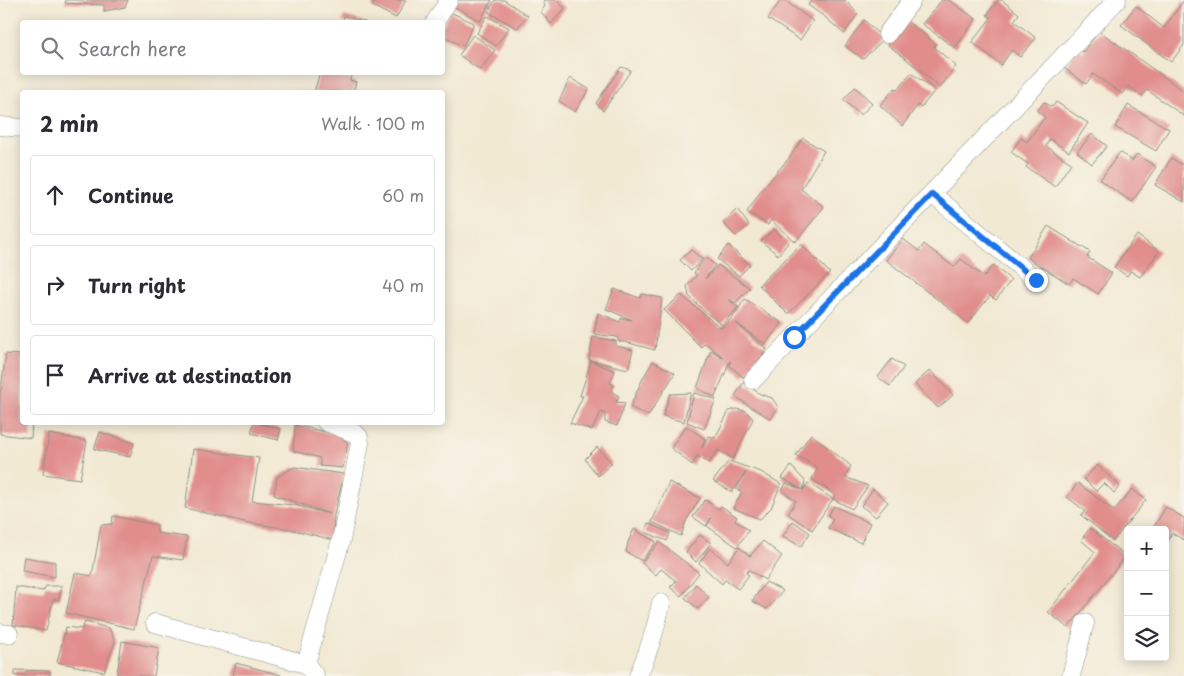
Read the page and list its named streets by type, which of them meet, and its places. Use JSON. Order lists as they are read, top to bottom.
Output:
{
  "page": {
    "search": "Search here",
    "heading": ["2 min", "Walk · 100 m"],
    "list": [
      ["Continue", "60 m"],
      ["Turn right", "40 m"],
      "Arrive at destination"
    ],
    "map_buttons": ["+", "−"]
  }
}
